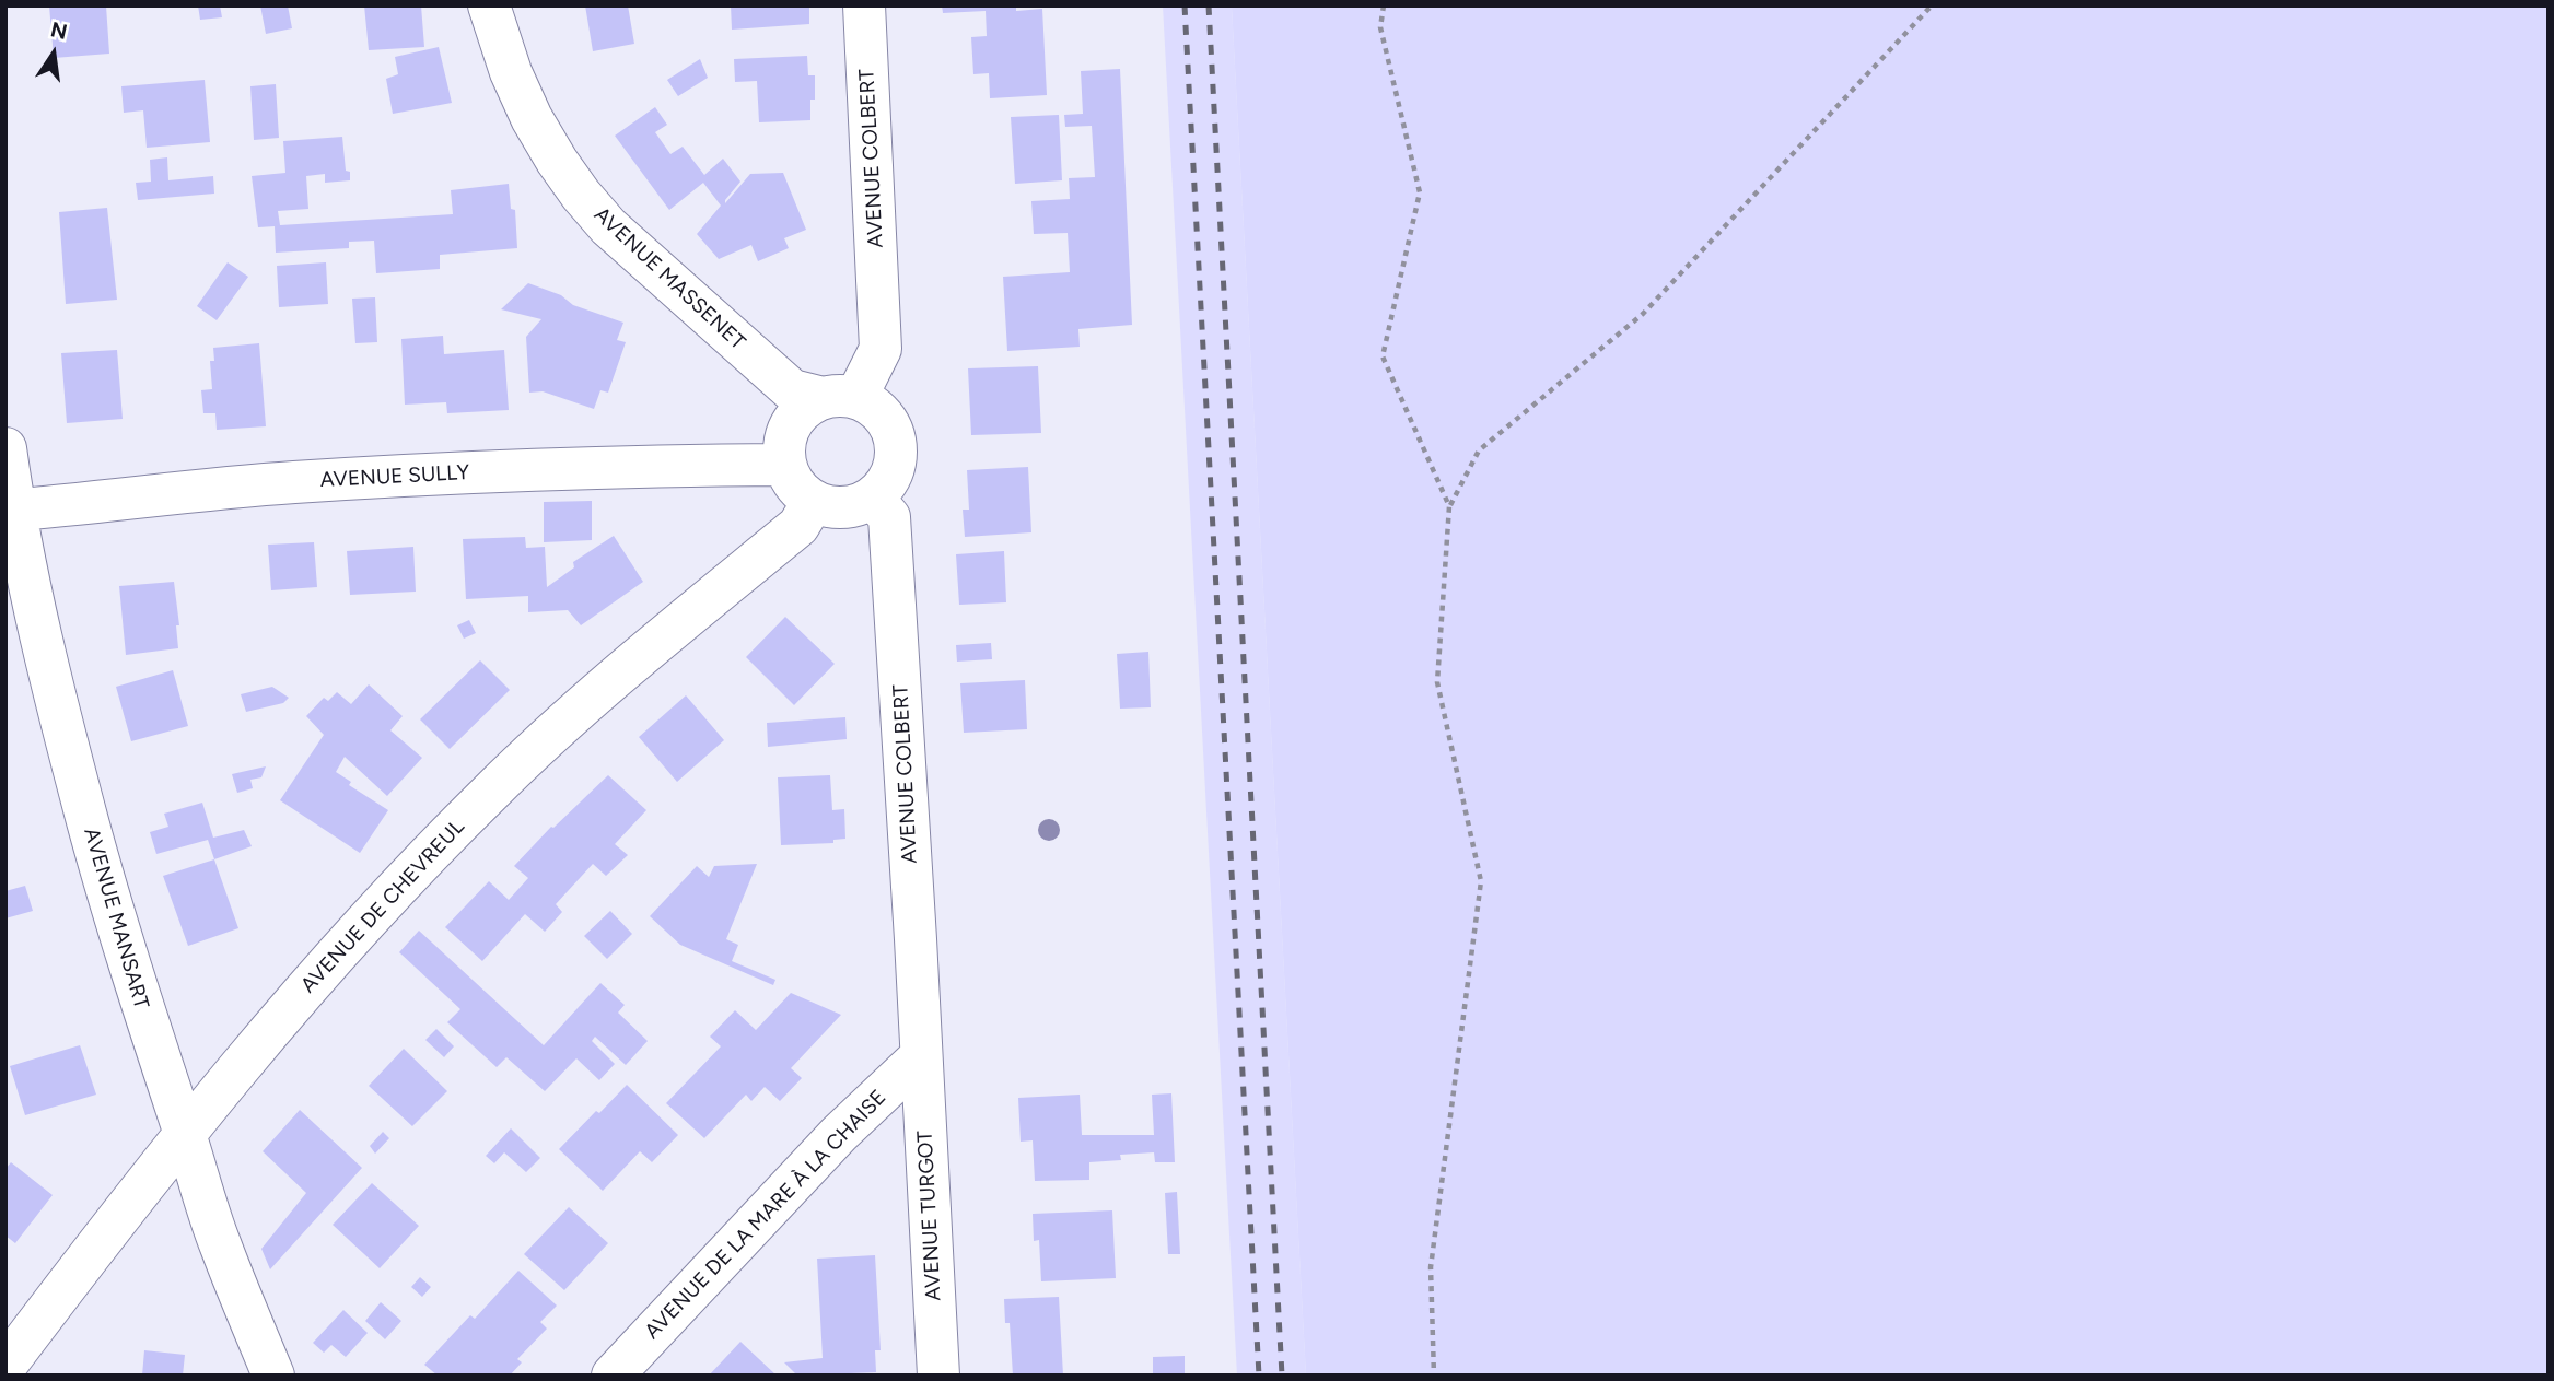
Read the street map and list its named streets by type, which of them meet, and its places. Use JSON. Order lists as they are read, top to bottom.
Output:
{
  "streets": {
    "street": [
      "AVENUE COLBERT",
      "AVENUE MASSENET",
      "AVENUE SULLY",
      "AVENUE DE CHEVREUL",
      "AVENUE MANSART",
      "AVENUE DE LA MARE À LA CHAISE",
      "AVENUE TURGOT"
    ]
  },
  "crossings": [
    ["AVENUE COLBERT", "AVENUE MASSENET"],
    ["AVENUE COLBERT", "AVENUE SULLY"],
    ["AVENUE COLBERT", "AVENUE DE CHEVREUL"],
    ["AVENUE COLBERT", "AVENUE DE LA MARE À LA CHAISE"],
    ["AVENUE COLBERT", "AVENUE TURGOT"],
    ["AVENUE MASSENET", "AVENUE SULLY"],
    ["AVENUE MASSENET", "AVENUE DE CHEVREUL"],
    ["AVENUE SULLY", "AVENUE DE CHEVREUL"],
    ["AVENUE SULLY", "AVENUE MANSART"],
    ["AVENUE DE CHEVREUL", "AVENUE MANSART"],
    ["AVENUE DE LA MARE À LA CHAISE", "AVENUE TURGOT"]
  ],
  "north": "top"
}
